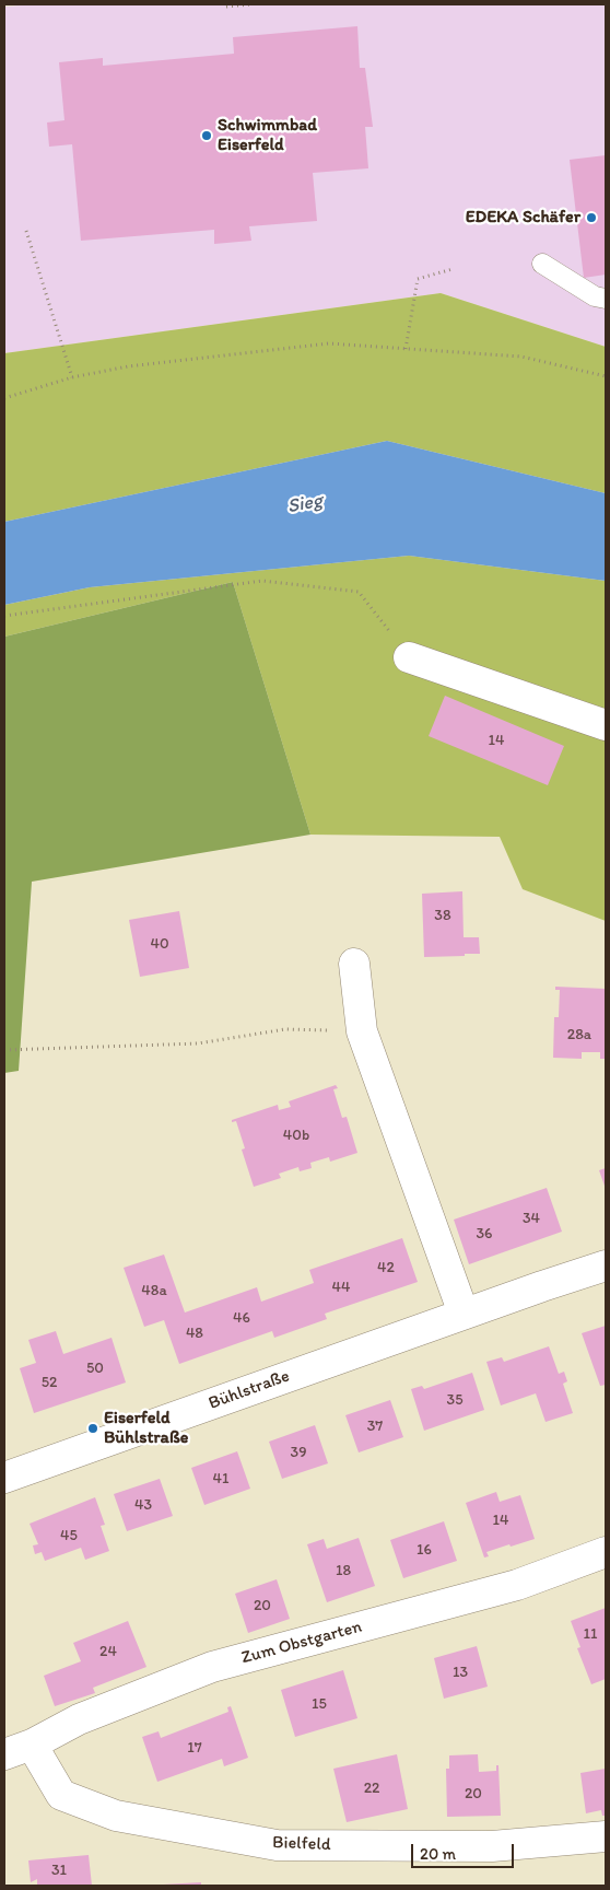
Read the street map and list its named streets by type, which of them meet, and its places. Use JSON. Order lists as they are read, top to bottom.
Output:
{
  "streets": {
    "street": ["Bühlstraße", "Zum Obstgarten", "Bielfeld"]
  },
  "crossings": [
    ["Zum Obstgarten", "Bielfeld"]
  ],
  "water": ["Sieg"],
  "places": ["Schwimmbad Eiserfeld", "EDEKA Schäfer", "Eiserfeld Bühlstraße"],
  "house_numbers": [
    "14",
    "38",
    "40",
    "28a",
    "40b",
    "34",
    "36",
    "42",
    "44",
    "48a",
    "46",
    "48",
    "50",
    "52",
    "35",
    "37",
    "39",
    "41",
    "43",
    "14",
    "45",
    "16",
    "18",
    "20",
    "11",
    "24",
    "13",
    "15",
    "17",
    "22",
    "20",
    "31"
  ],
  "scale_bar": "20 m"
}
